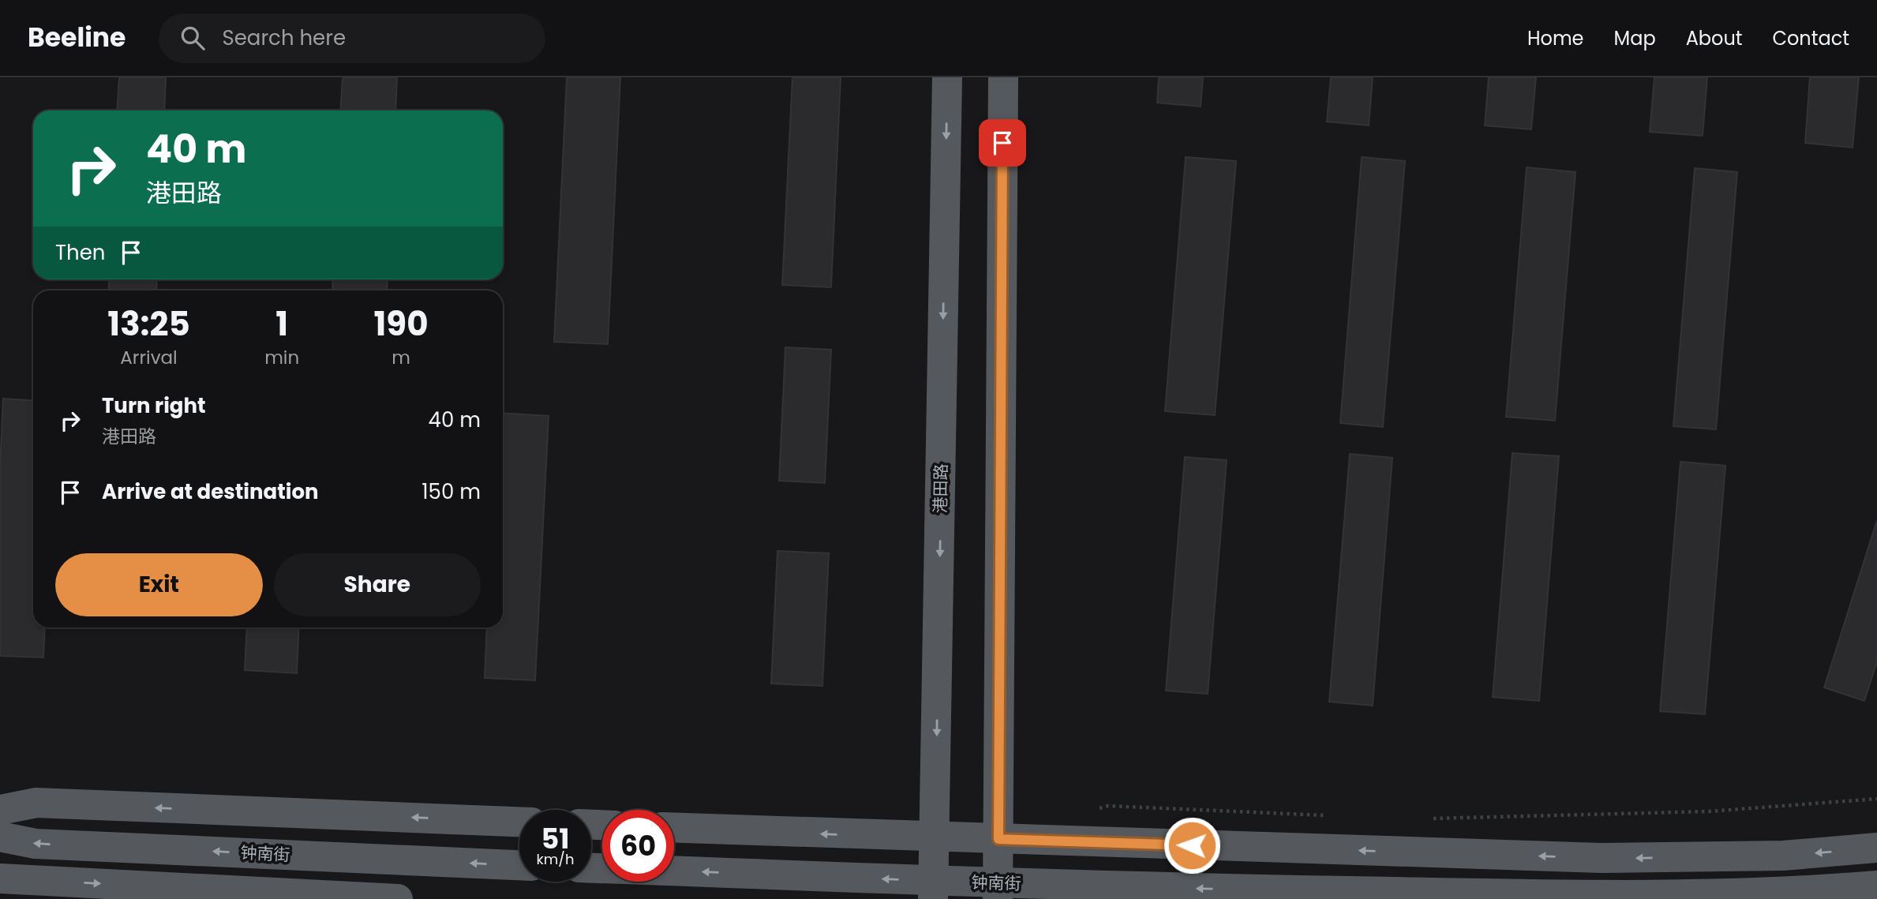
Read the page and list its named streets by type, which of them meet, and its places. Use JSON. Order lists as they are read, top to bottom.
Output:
{
  "streets": {
    "main road": ["港田路", "钟南街"]
  },
  "page": {
    "header": "Beeline",
    "search": "Search here",
    "nav": [
      "Home",
      "Map",
      "About",
      "Contact"
    ],
    "turn": ["40 m", "港田路"],
    "then": "Then",
    "eta": [
      "13:25",
      "Arrival",
      "1",
      "min",
      "190",
      "m"
    ],
    "list": [
      {
        "name": "Turn right",
        "note": "港田路",
        "value": "40 m"
      },
      {
        "name": "Arrive at destination",
        "value": "150 m"
      }
    ],
    "buttons": ["Exit", "Share"],
    "speed": "51 km/h",
    "limit": "60"
  }
}
